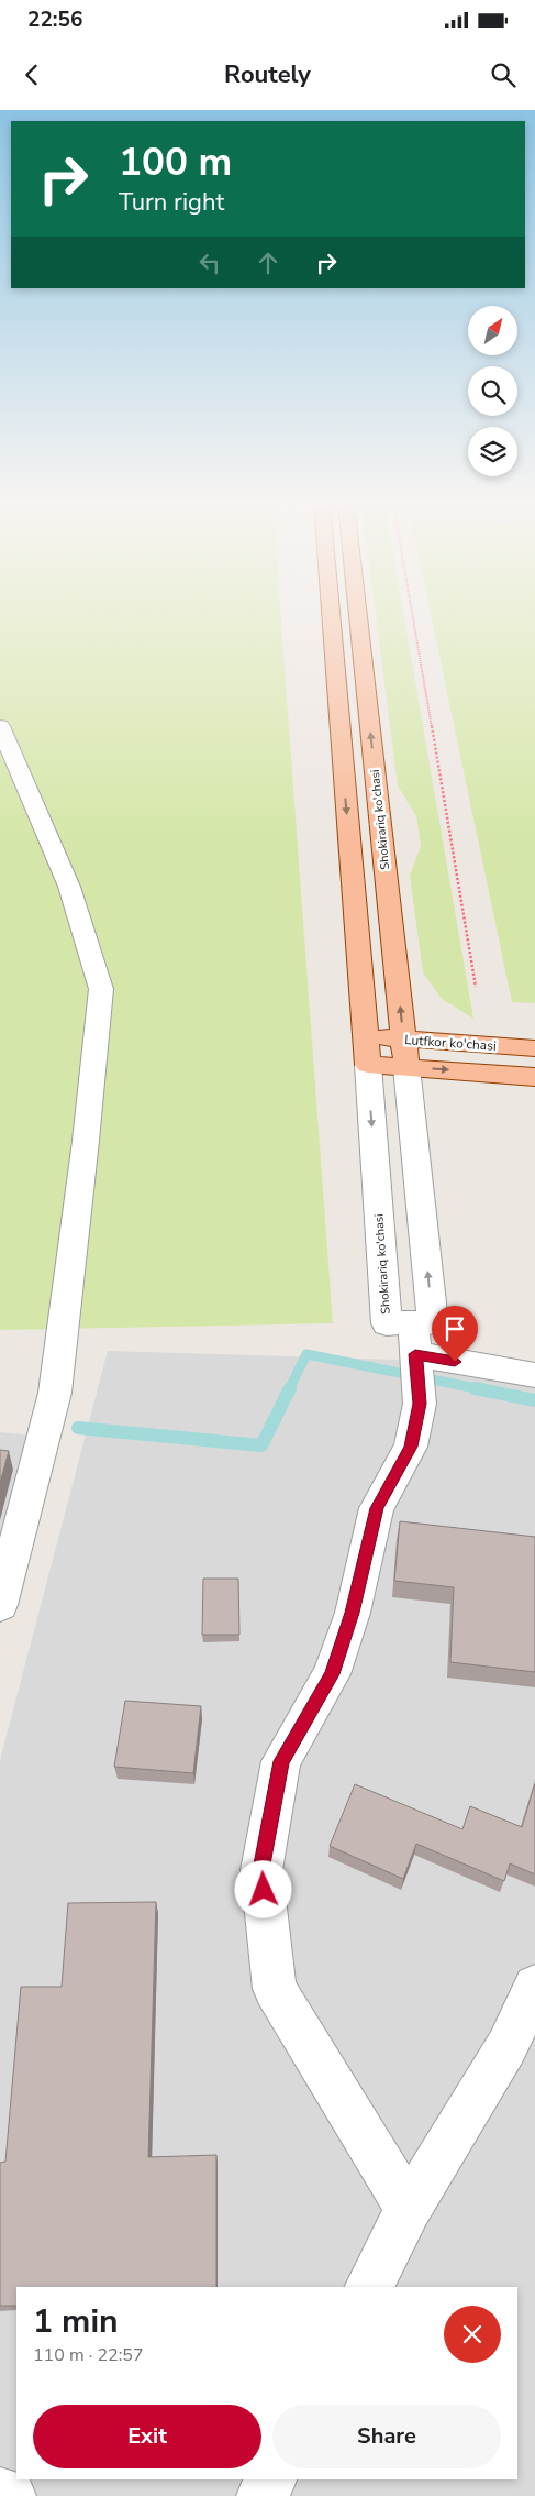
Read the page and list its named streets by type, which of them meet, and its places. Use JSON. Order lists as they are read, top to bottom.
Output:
{
  "streets": {
    "main road": ["Shokirariq ko'chasi", "Lutfkor ko'chasi"]
  },
  "crossings": [
    ["Shokirariq ko'chasi", "Lutfkor ko'chasi"]
  ],
  "north": "top right",
  "page": {
    "status": "22:56",
    "header": "Routely",
    "turn": ["100 m", "Turn right"],
    "heading": ["1 min", "110 m · 22:57"],
    "buttons": ["Exit", "Share"]
  }
}
